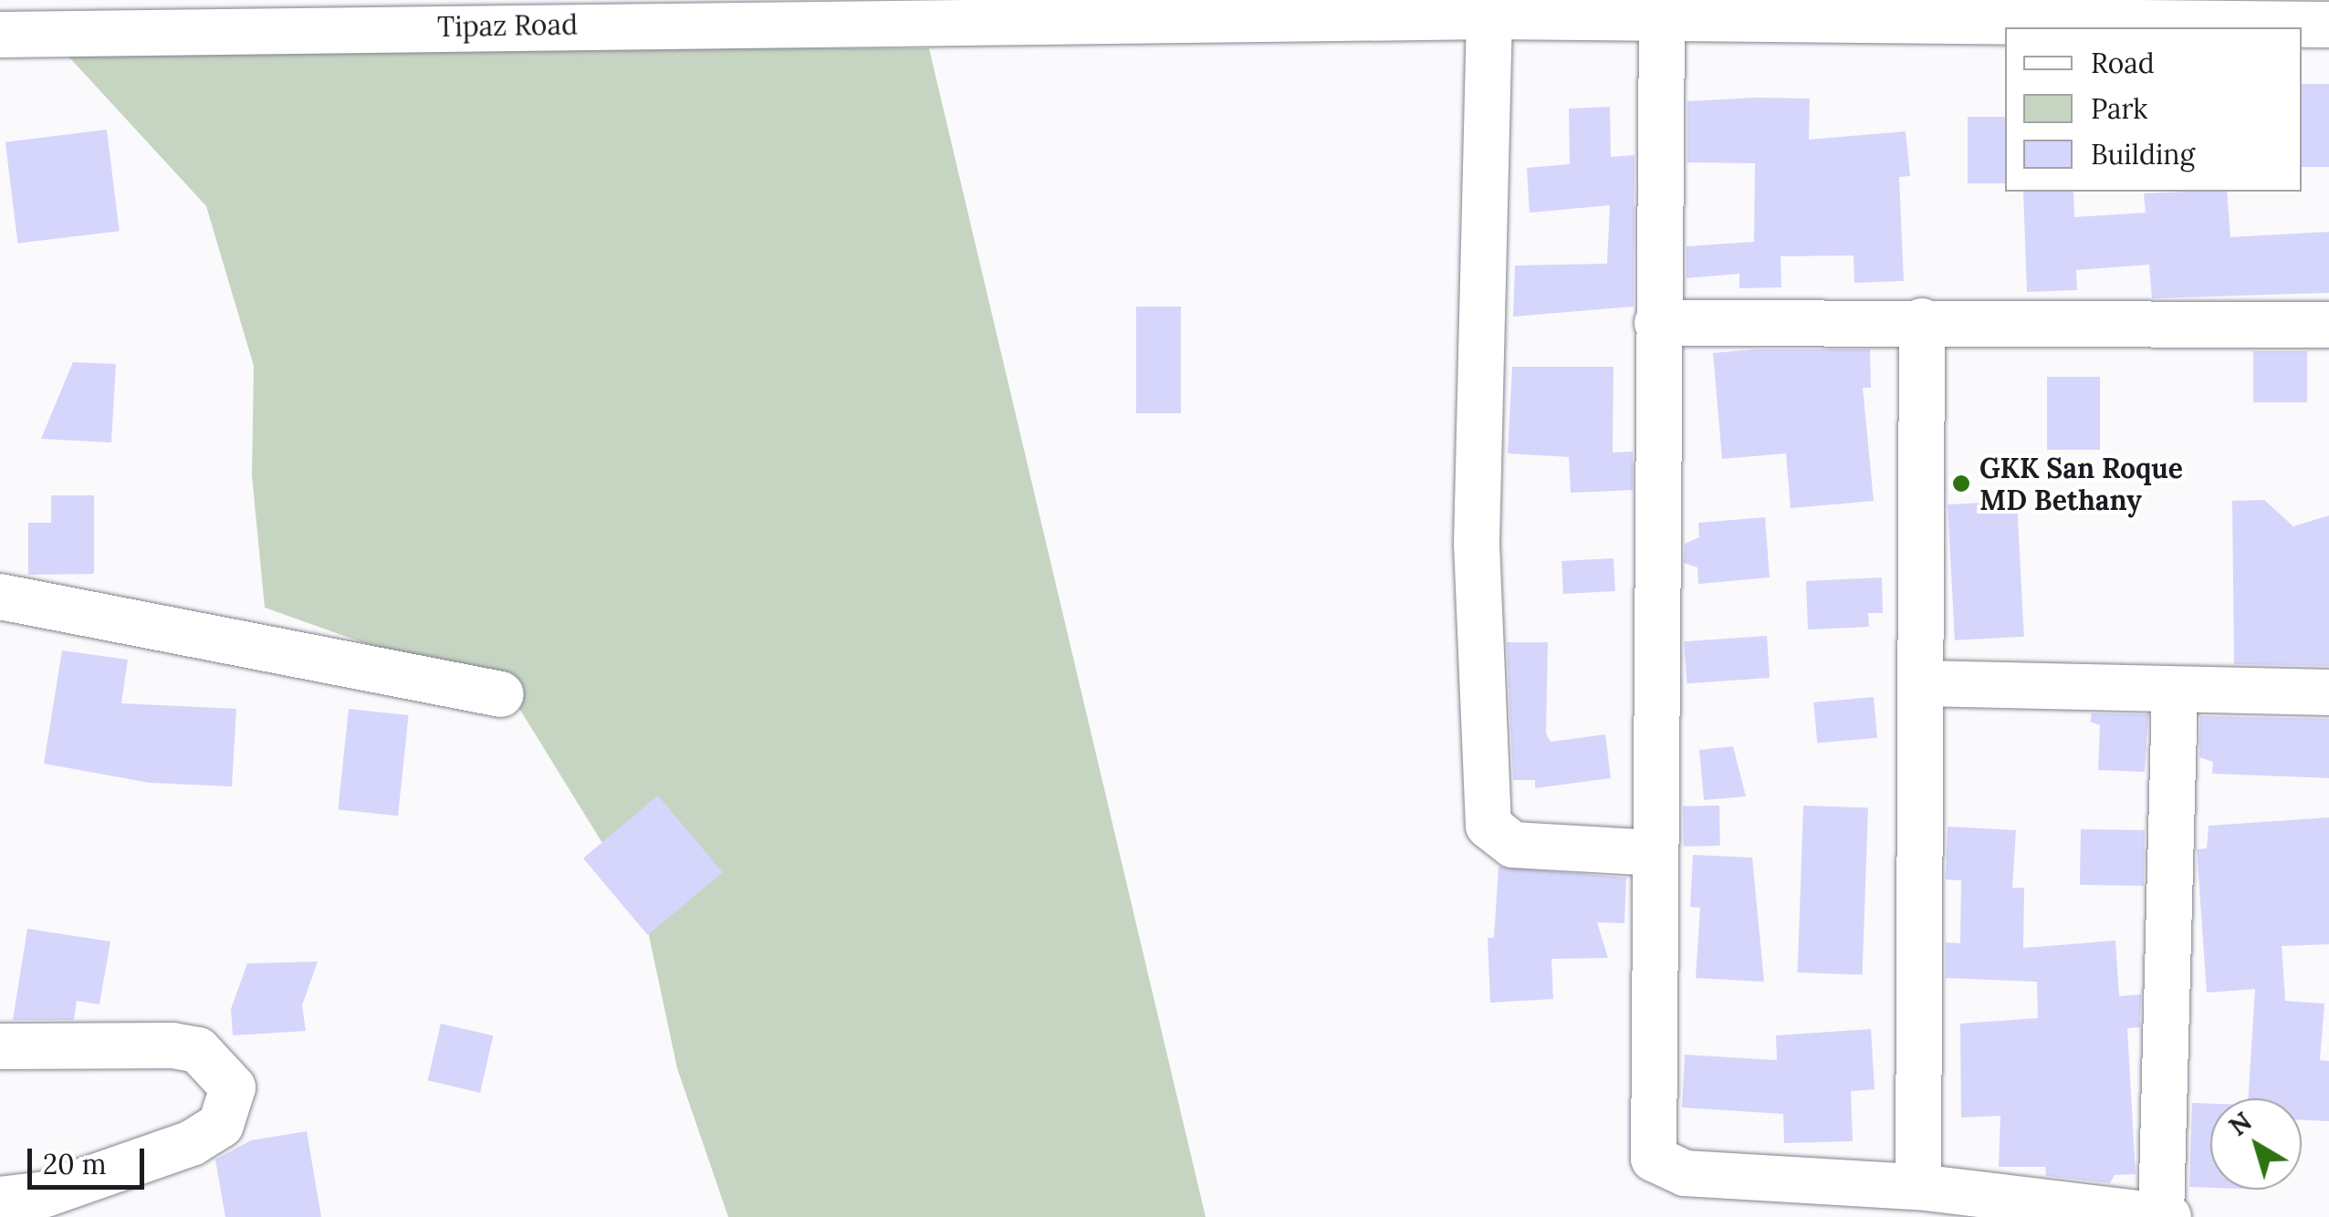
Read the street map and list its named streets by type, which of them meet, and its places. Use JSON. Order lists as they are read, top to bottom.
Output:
{
  "streets": {
    "street": ["Tipaz Road"]
  },
  "places": ["GKK San Roque MD Bethany"],
  "legend": ["Road", "Park", "Building"],
  "scale_bar": "20 m",
  "north": "top left"
}
